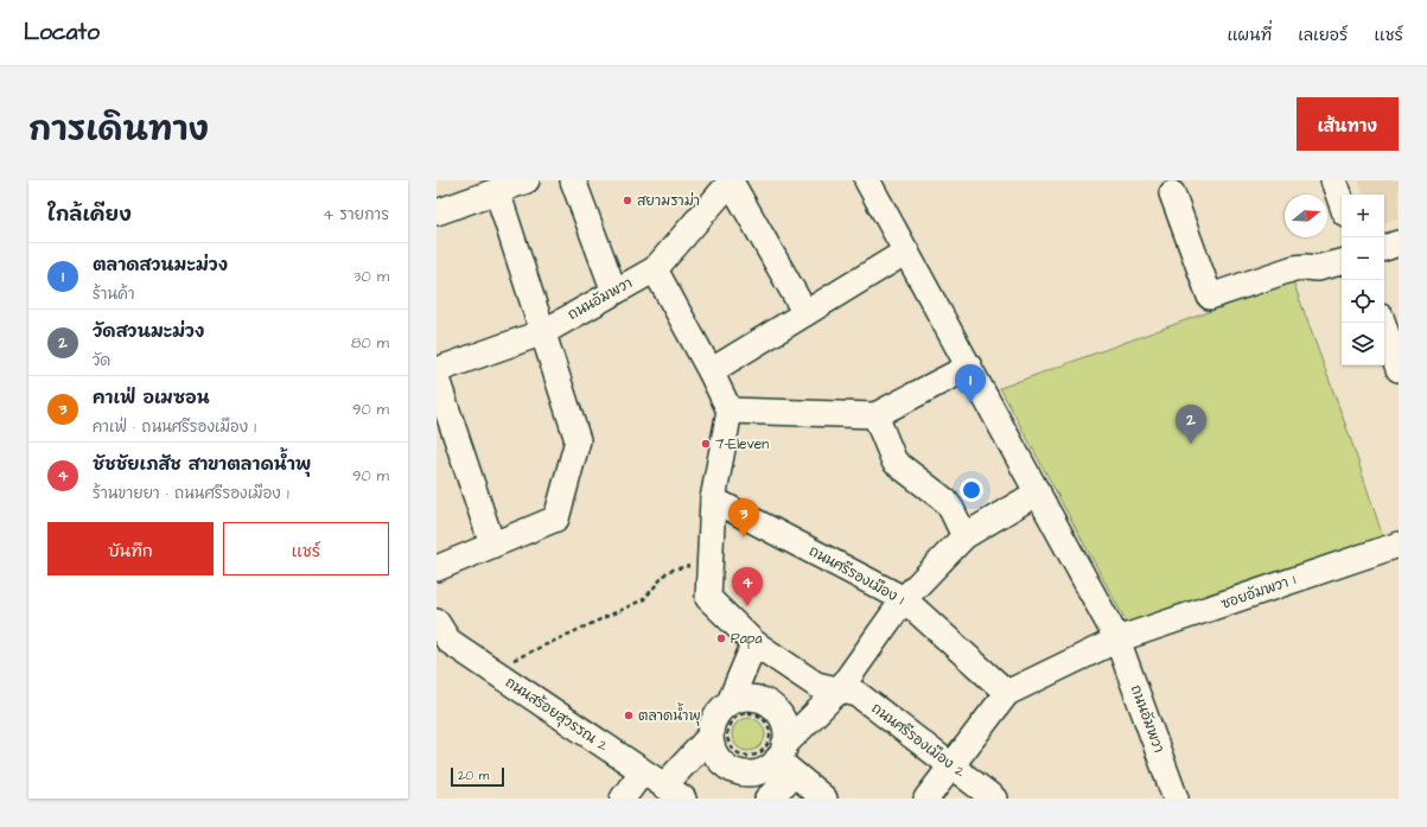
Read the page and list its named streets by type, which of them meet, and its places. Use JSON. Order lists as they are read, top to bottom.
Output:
{
  "streets": {
    "street": [
      "ถนนอัมพวา",
      "ถนนศรีรองเมือง 1",
      "ซอยอัมพวา 1",
      "ถนนสร้อยสุวรรณ 2",
      "ถนนศรีรองเมือง 2"
    ]
  },
  "crossings": [
    ["ถนนอัมพวา", "ซอยอัมพวา 1"],
    ["ถนนศรีรองเมือง 1", "ซอยอัมพวา 1"],
    ["ถนนศรีรองเมือง 1", "ถนนศรีรองเมือง 2"]
  ],
  "places": [
    "สยามราม่า",
    "7-Eleven",
    "Papa",
    "ตลาดน้ำพุ"
  ],
  "scale_bar": "20 m",
  "north": "right",
  "page": {
    "header": "Locato",
    "nav": ["แผนที่", "เลเยอร์", "แชร์"],
    "title": "การเดินทาง",
    "buttons": [
      "เส้นทาง",
      ["บันทึก", "แชร์"]
    ],
    "heading": ["ใกล้เคียง", "4 รายการ"],
    "map_buttons": ["+", "−"],
    "list": [
      {
        "mark": "1",
        "name": "ตลาดสวนมะม่วง",
        "note": "ร้านค้า",
        "value": "30 m"
      },
      {
        "mark": "2",
        "name": "วัดสวนมะม่วง",
        "note": "วัด",
        "value": "80 m"
      },
      {
        "mark": "3",
        "name": "คาเฟ่ อเมซอน",
        "note": "คาเฟ่ · ถนนศรีรองเมือง 1",
        "value": "90 m"
      },
      {
        "mark": "4",
        "name": "ชัชชัยเภสัช สาขาตลาดน้ำพุ",
        "note": "ร้านขายยา · ถนนศรีรองเมือง 1",
        "value": "90 m"
      }
    ],
    "pins": [
      "1",
      "2",
      "3",
      "4"
    ],
    "scale": "20 m"
  }
}
